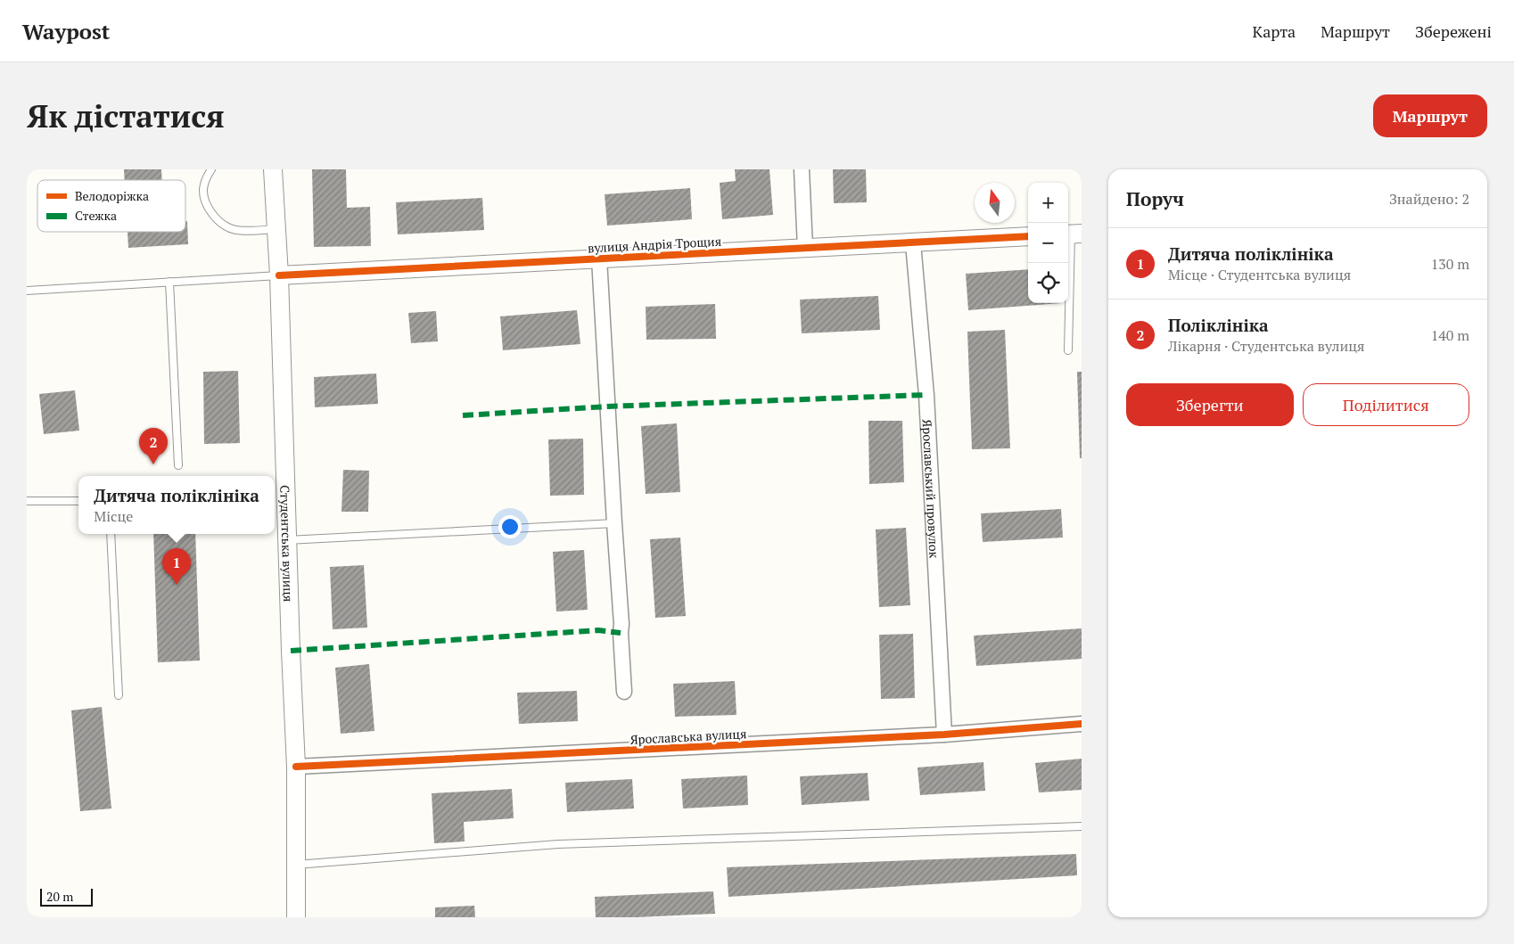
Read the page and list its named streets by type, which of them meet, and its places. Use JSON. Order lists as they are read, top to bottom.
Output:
{
  "streets": {
    "street": [
      "вулиця Андрія Трощия",
      "Ярославський провулок",
      "Студентська вулиця",
      "Ярославська вулиця"
    ]
  },
  "crossings": [
    ["вулиця Андрія Трощия", "Ярославський провулок"],
    ["вулиця Андрія Трощия", "Студентська вулиця"],
    ["Ярославський провулок", "Ярославська вулиця"],
    ["Студентська вулиця", "Ярославська вулиця"]
  ],
  "legend": ["Велодоріжка", "Стежка"],
  "scale_bar": "20 m",
  "north": "top",
  "page": {
    "header": "Waypost",
    "nav": ["Карта", "Маршрут", "Збережені"],
    "buttons": [
      "Маршрут",
      ["Зберегти", "Поділитися"]
    ],
    "title": "Як дістатися",
    "heading": ["Поруч", "Знайдено: 2"],
    "map_buttons": ["+", "−"],
    "list": [
      {
        "mark": "1",
        "name": "Дитяча поліклініка",
        "note": "Місце · Студентська вулиця",
        "value": "130 m"
      },
      {
        "mark": "2",
        "name": "Поліклініка",
        "note": "Лікарня · Студентська вулиця",
        "value": "140 m"
      }
    ],
    "pins": ["2", "1"],
    "popup": ["Дитяча поліклініка", "Місце"],
    "scale": "20 m"
  }
}
